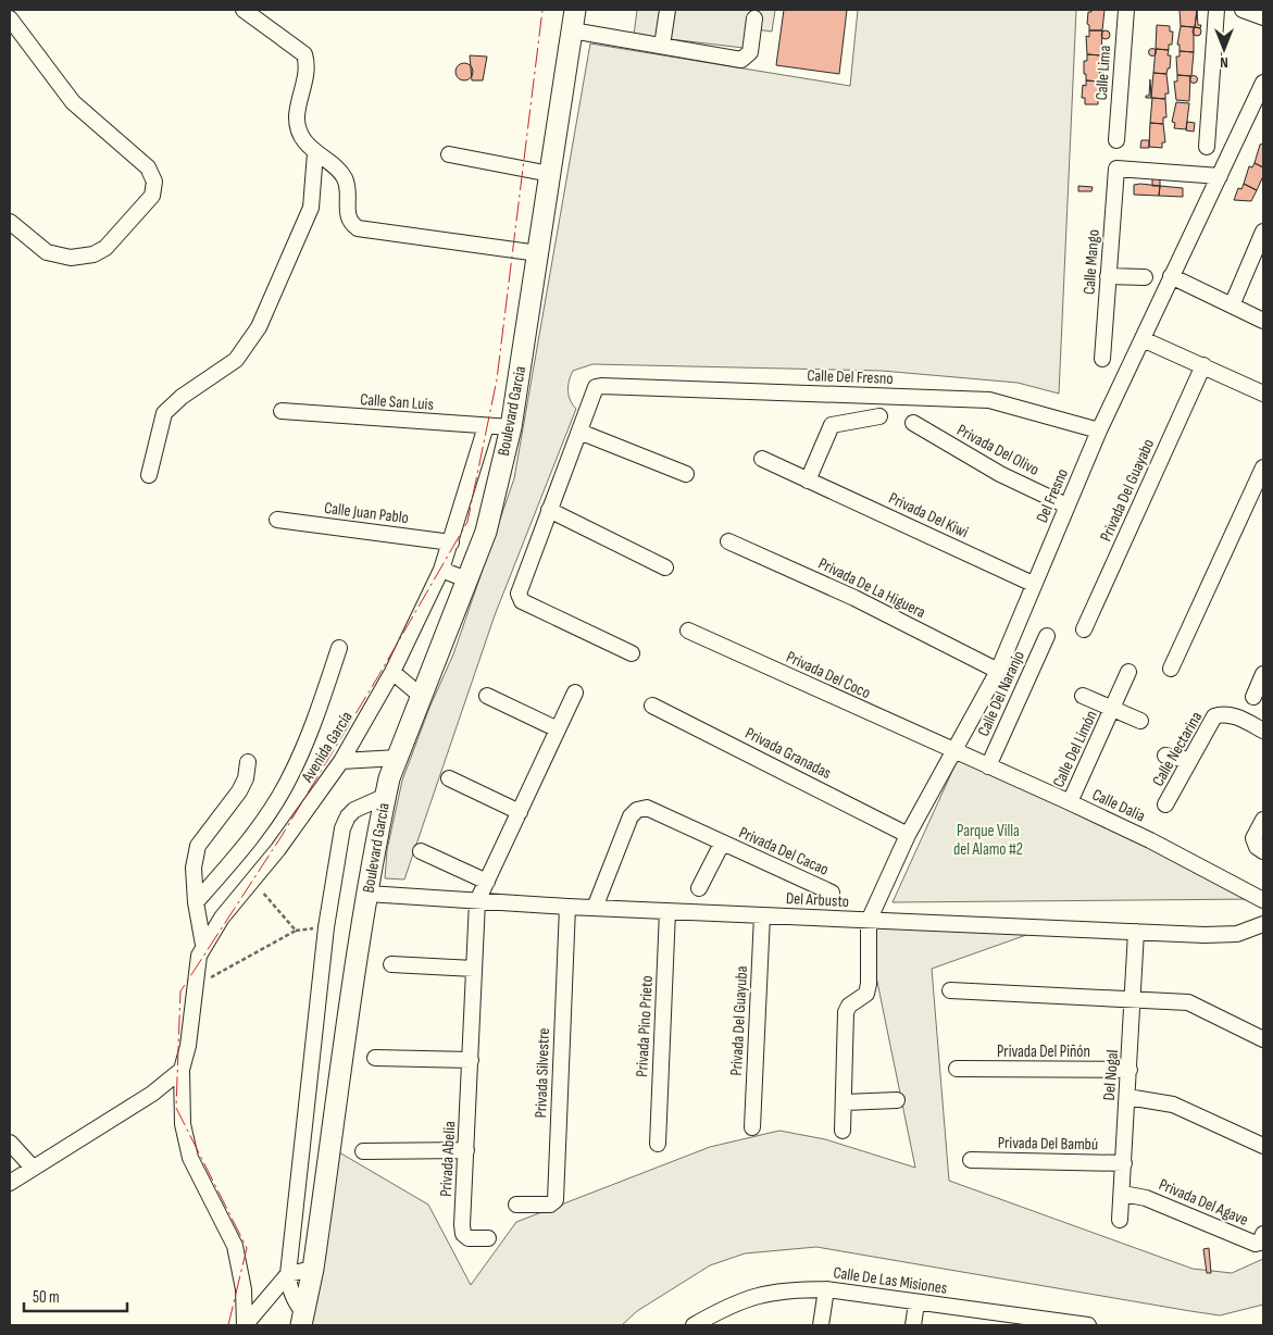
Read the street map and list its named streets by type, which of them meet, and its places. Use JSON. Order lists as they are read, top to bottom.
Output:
{
  "streets": {
    "main road": ["Boulevard Garcia", "Boulevard García"],
    "street": [
      "Calle Lima",
      "Calle Mango",
      "Calle Del Fresno",
      "Calle San Luis",
      "Privada Del Olivo",
      "Privada Del Guayabo",
      "Del Fresno",
      "Calle Juan Pablo",
      "Privada Del Kiwi",
      "Privada De La Higuera",
      "Privada Del Coco",
      "Calle Del Naranjo",
      "Avenida García",
      "Calle Del Limón",
      "Calle Nectarina",
      "Privada Granadas",
      "Calle Dalia",
      "Privada Del Cacao",
      "Del Arbusto",
      "Privada Del Guayuba",
      "Privada Pino Prieto",
      "Privada Del Piñón",
      "Privada Silvestre",
      "Del Nogal",
      "Privada Del Bambú",
      "Privada Abelia",
      "Privada Del Agave",
      "Calle De Las Misiones"
    ]
  },
  "crossings": [
    ["Calle Mango", "Del Fresno"],
    ["Calle Del Fresno", "Del Fresno"],
    ["Calle San Luis", "Boulevard Garcia"],
    ["Calle San Luis", "Avenida García"],
    ["Boulevard Garcia", "Boulevard García"],
    ["Privada Del Olivo", "Del Fresno"],
    ["Del Fresno", "Privada Del Kiwi"],
    ["Del Fresno", "Privada De La Higuera"],
    ["Del Fresno", "Privada Del Coco"],
    ["Del Fresno", "Privada Granadas"],
    ["Del Fresno", "Calle Dalia"],
    ["Del Fresno", "Del Arbusto"],
    ["Calle Juan Pablo", "Avenida García"],
    ["Privada Del Coco", "Calle Dalia"],
    ["Calle Del Naranjo", "Calle Dalia"],
    ["Calle Del Limón", "Calle Dalia"],
    ["Boulevard García", "Del Arbusto"],
    ["Privada Del Cacao", "Del Arbusto"],
    ["Del Arbusto", "Privada Del Guayuba"],
    ["Del Arbusto", "Privada Pino Prieto"],
    ["Del Arbusto", "Privada Silvestre"],
    ["Del Arbusto", "Del Nogal"],
    ["Del Arbusto", "Privada Abelia"],
    ["Privada Del Piñón", "Del Nogal"],
    ["Del Nogal", "Privada Del Bambú"],
    ["Del Nogal", "Privada Del Agave"]
  ],
  "parks": ["Parque Villa del Alamo #2"],
  "scale_bar": "50 m",
  "north": "bottom"
}
